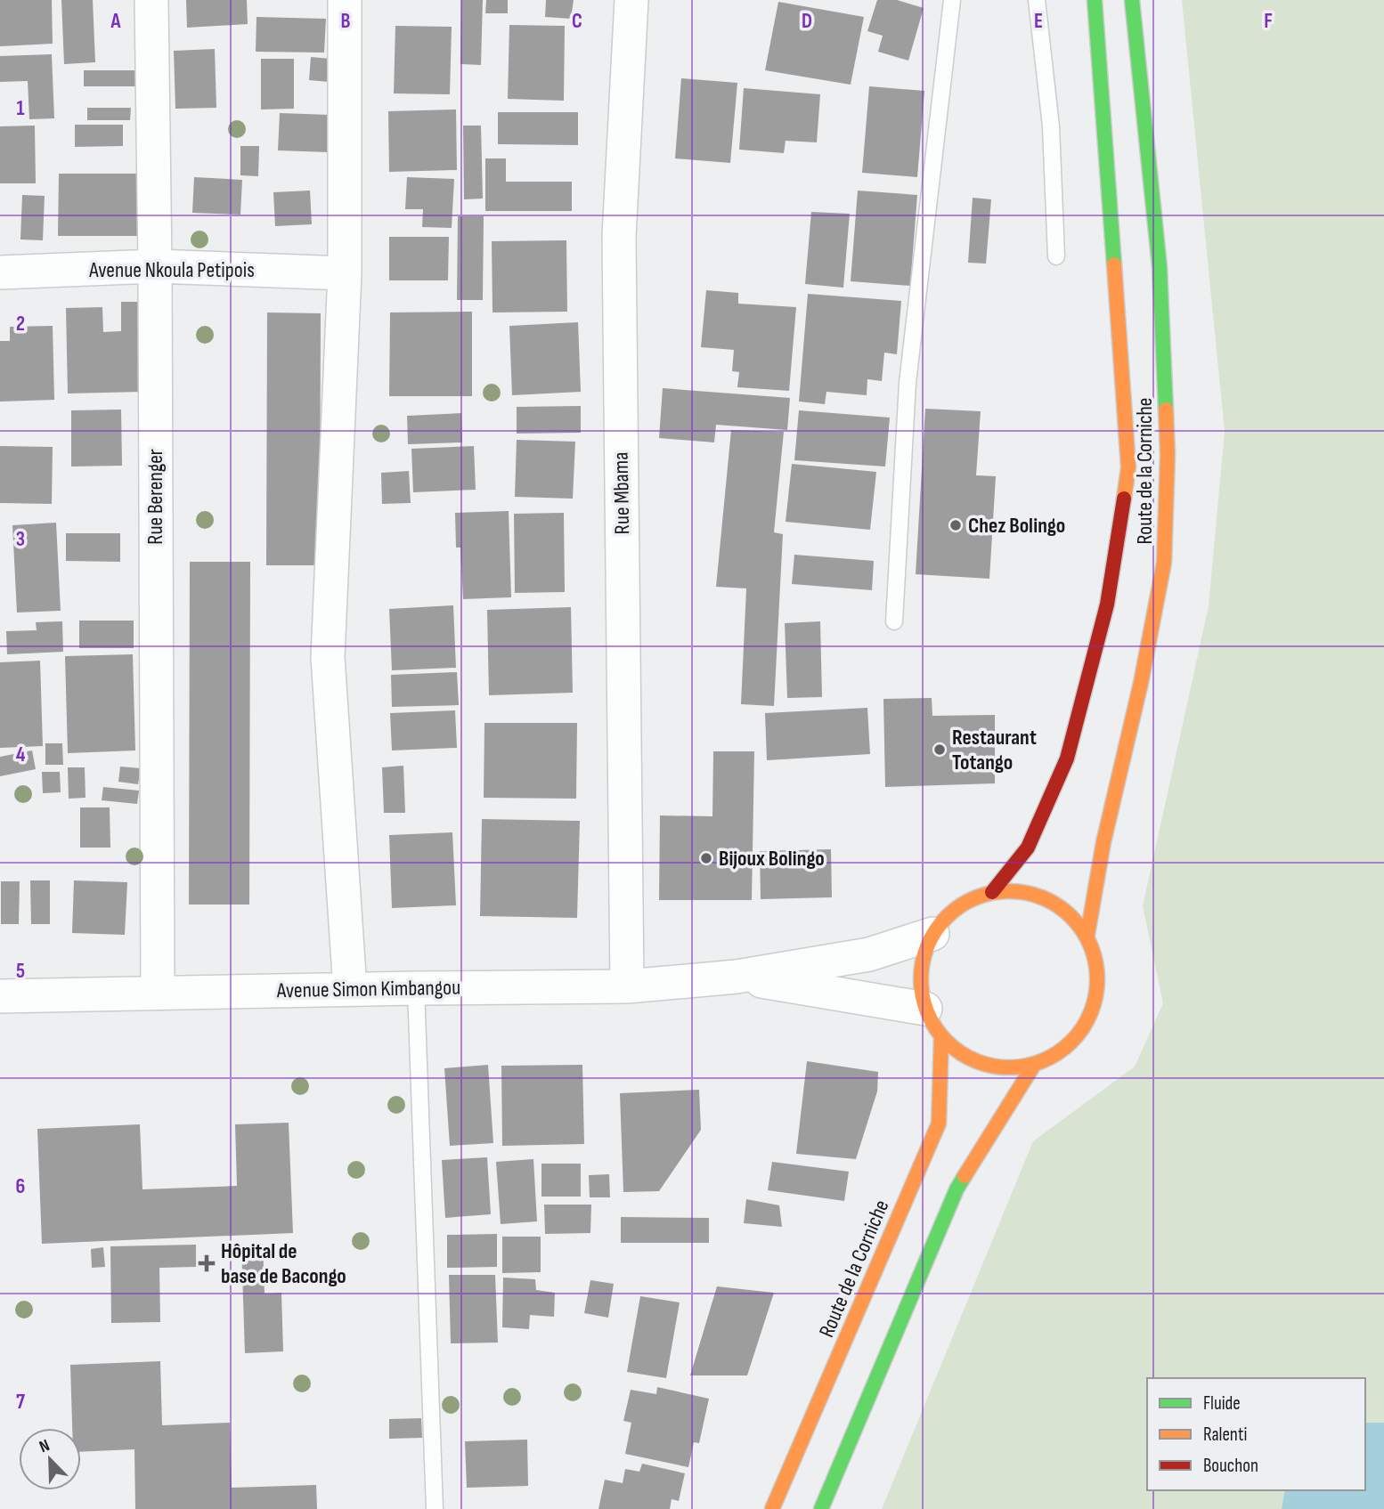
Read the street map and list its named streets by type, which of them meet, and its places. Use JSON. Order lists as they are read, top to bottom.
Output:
{
  "streets": {
    "main road": ["Route de la Corniche"],
    "street": [
      "Avenue Nkoula Petipois",
      "Rue Mbama",
      "Rue Berenger",
      "Avenue Simon Kimbangou"
    ]
  },
  "crossings": [
    ["Avenue Nkoula Petipois", "Rue Berenger"],
    ["Route de la Corniche", "Avenue Simon Kimbangou"],
    ["Rue Mbama", "Avenue Simon Kimbangou"],
    ["Rue Berenger", "Avenue Simon Kimbangou"]
  ],
  "places": {
    "other": ["Chez Bolingo", "Restaurant Totango", "Bijoux Bolingo"],
    "health": ["Hôpital de base de Bacongo"]
  },
  "legend": ["Fluide", "Ralenti", "Bouchon"],
  "north": "top left",
  "grid": {
    "columns": [
      "A",
      "B",
      "C",
      "D",
      "E",
      "F"
    ],
    "rows": [
      "1",
      "2",
      "3",
      "4",
      "5",
      "6",
      "7"
    ]
  }
}
